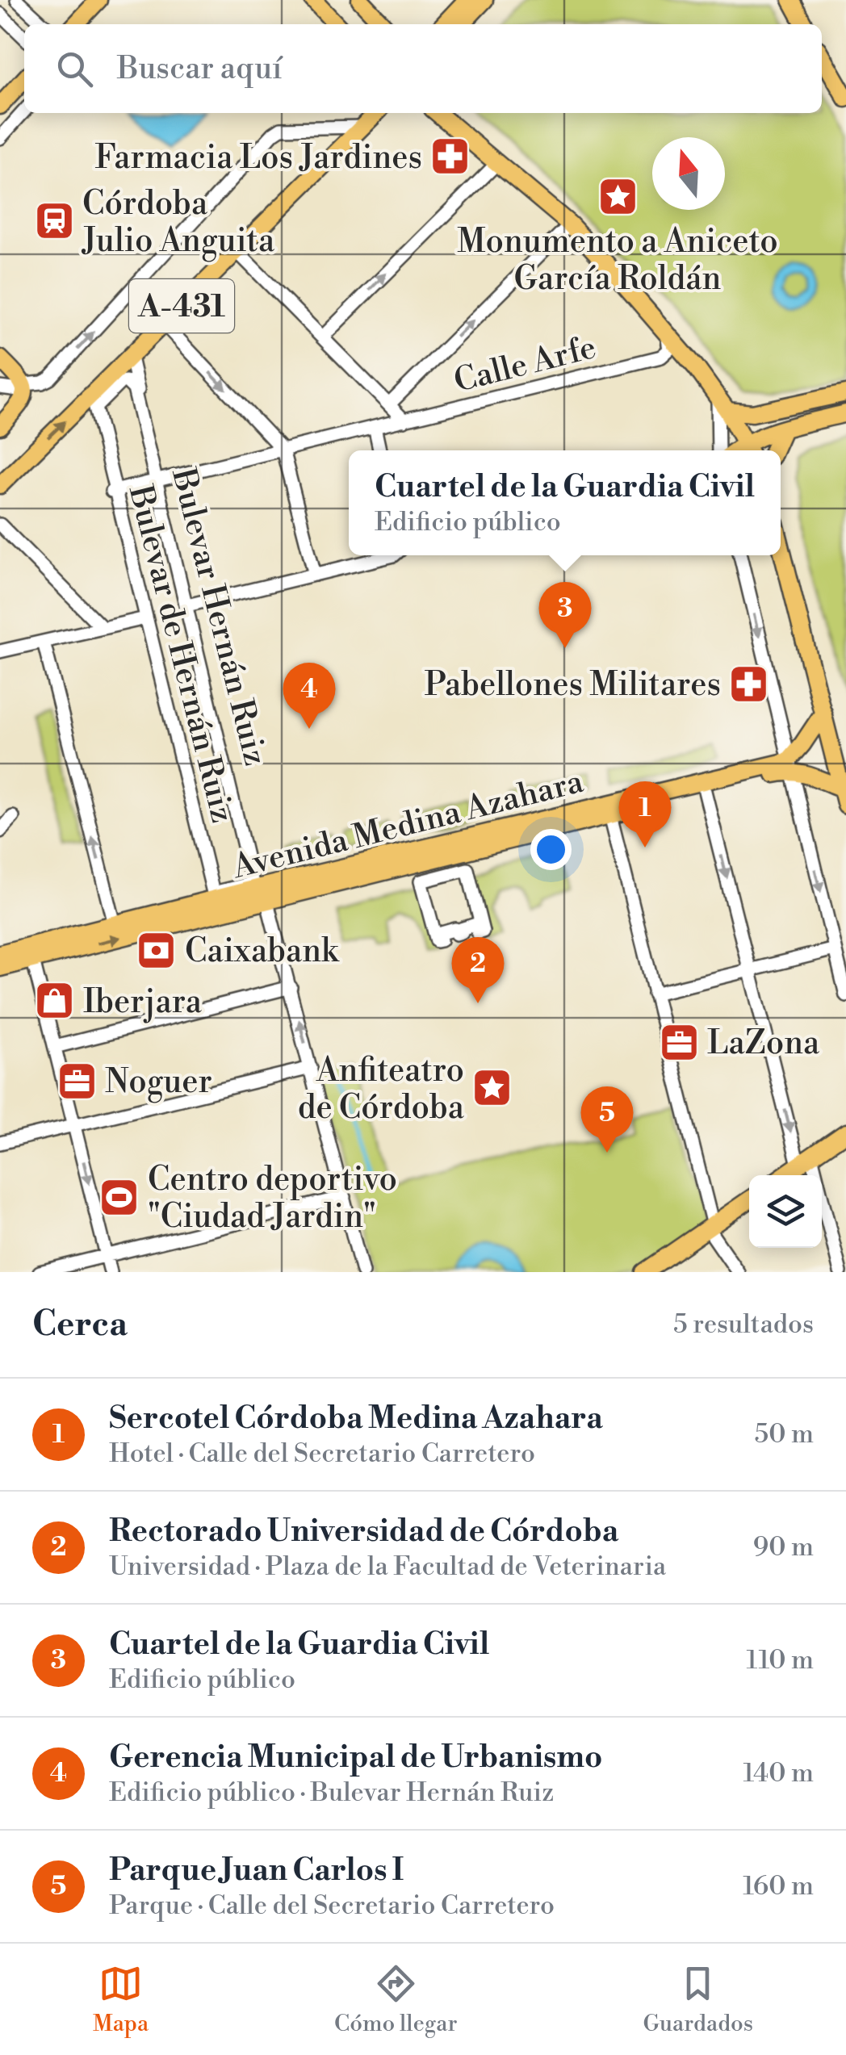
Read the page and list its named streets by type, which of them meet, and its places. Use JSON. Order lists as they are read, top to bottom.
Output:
{
  "streets": {
    "main road": ["A-431", "Avenida Medina Azahara"],
    "street": ["Calle Arfe", "Bulevar Hernán Ruiz", "Bulevar de Hernán Ruiz"]
  },
  "crossings": [
    ["A-431", "Bulevar Hernán Ruiz"],
    ["Calle Arfe", "Bulevar Hernán Ruiz"],
    ["Calle Arfe", "Bulevar de Hernán Ruiz"],
    ["Bulevar Hernán Ruiz", "Bulevar de Hernán Ruiz"],
    ["Bulevar Hernán Ruiz", "Avenida Medina Azahara"]
  ],
  "places": {
    "pharmacy": ["Farmacia Los Jardines", "Pabellones Militares"],
    "place": ["Monumento a Aniceto García Roldán", "Anfiteatro de Córdoba"],
    "station": ["Córdoba Julio Anguita"],
    "bank": ["Caixabank"],
    "shop": ["Iberjara"],
    "office": ["LaZona", "Noguer"],
    "sports": ["Centro deportivo \"Ciudad Jardin\""]
  },
  "north": "top",
  "page": {
    "search": "Buscar aquí",
    "popup": ["Cuartel de la Guardia Civil", "Edificio público"],
    "pins": [
      "3",
      "4",
      "1",
      "2",
      "5"
    ],
    "heading": ["Cerca", "5 resultados"],
    "list": [
      {
        "mark": "1",
        "name": "Sercotel Córdoba Medina Azahara",
        "note": "Hotel · Calle del Secretario Carretero",
        "value": "50 m"
      },
      {
        "mark": "2",
        "name": "Rectorado Universidad de Córdoba",
        "note": "Universidad · Plaza de la Facultad de Veterinaria",
        "value": "90 m"
      },
      {
        "mark": "3",
        "name": "Cuartel de la Guardia Civil",
        "note": "Edificio público",
        "value": "110 m"
      },
      {
        "mark": "4",
        "name": "Gerencia Municipal de Urbanismo",
        "note": "Edificio público · Bulevar Hernán Ruiz",
        "value": "140 m"
      },
      {
        "mark": "5",
        "name": "Parque Juan Carlos I",
        "note": "Parque · Calle del Secretario Carretero",
        "value": "160 m"
      }
    ],
    "nav": ["Mapa", "Cómo llegar", "Guardados"]
  }
}
